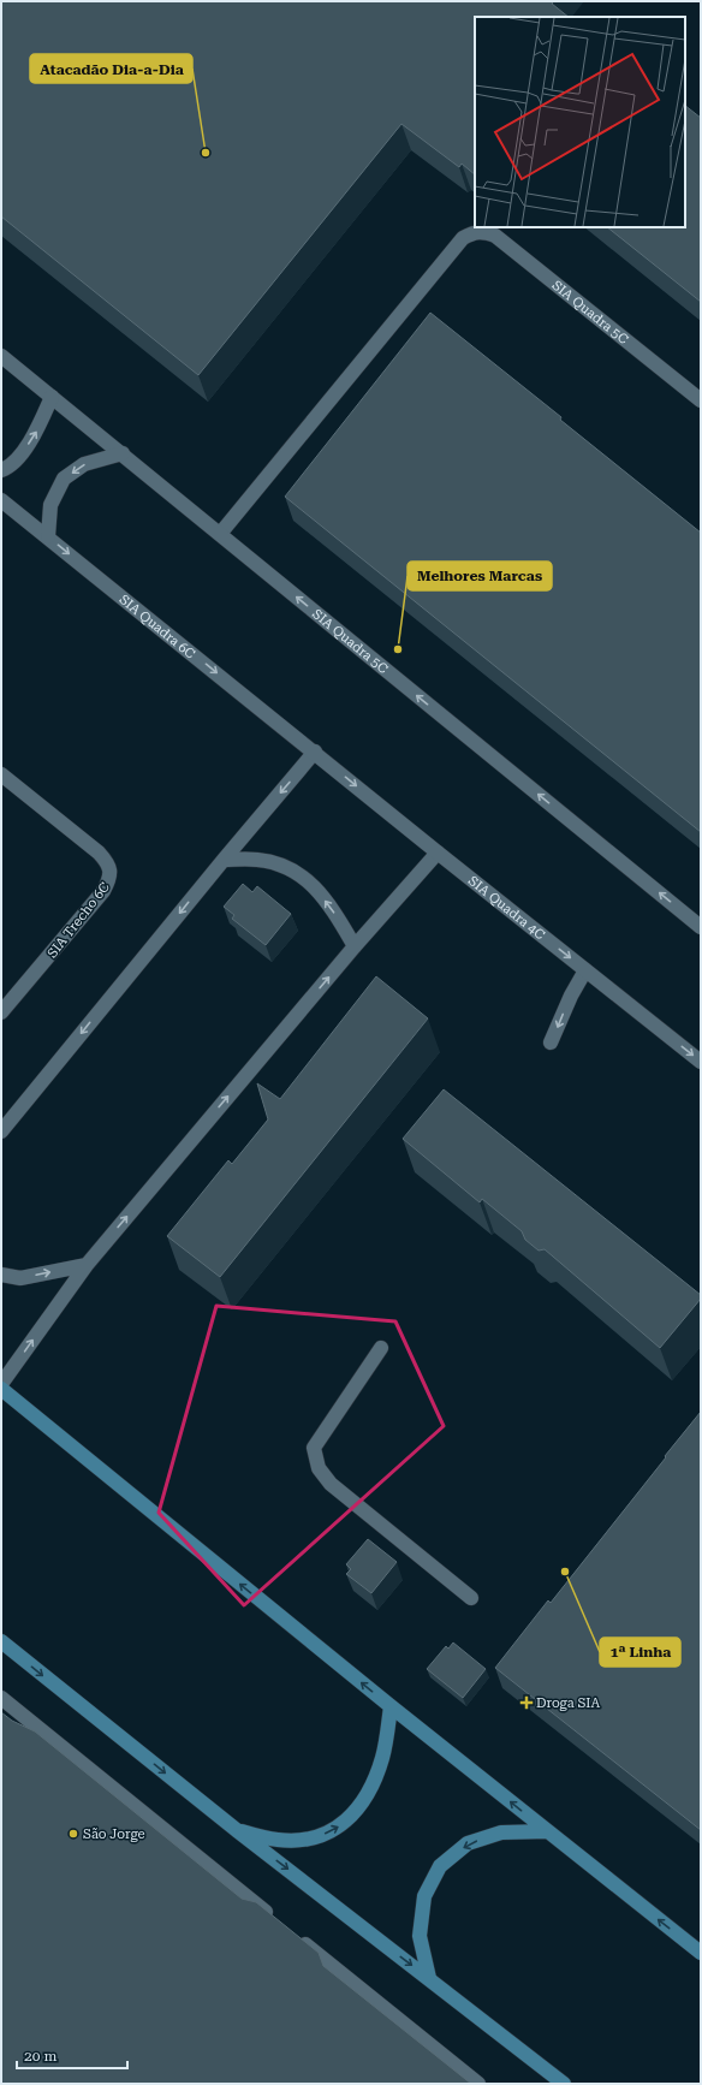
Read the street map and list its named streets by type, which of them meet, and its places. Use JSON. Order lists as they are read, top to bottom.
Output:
{
  "streets": {
    "street": [
      "SIA Quadra 5C",
      "SIA Quadra 6C",
      "SIA Quadra 4C",
      "SIA Trecho 6C"
    ]
  },
  "crossings": [
    ["SIA Quadra 6C", "SIA Quadra 4C"]
  ],
  "one_way": ["SIA Quadra 5C", "SIA Quadra 6C"],
  "places": {
    "other": [
      "Atacadão Dia-a-Dia",
      "Melhores Marcas",
      "1ª Linha",
      "São Jorge"
    ],
    "health": ["Droga SIA"]
  },
  "scale_bar": "20 m"
}
